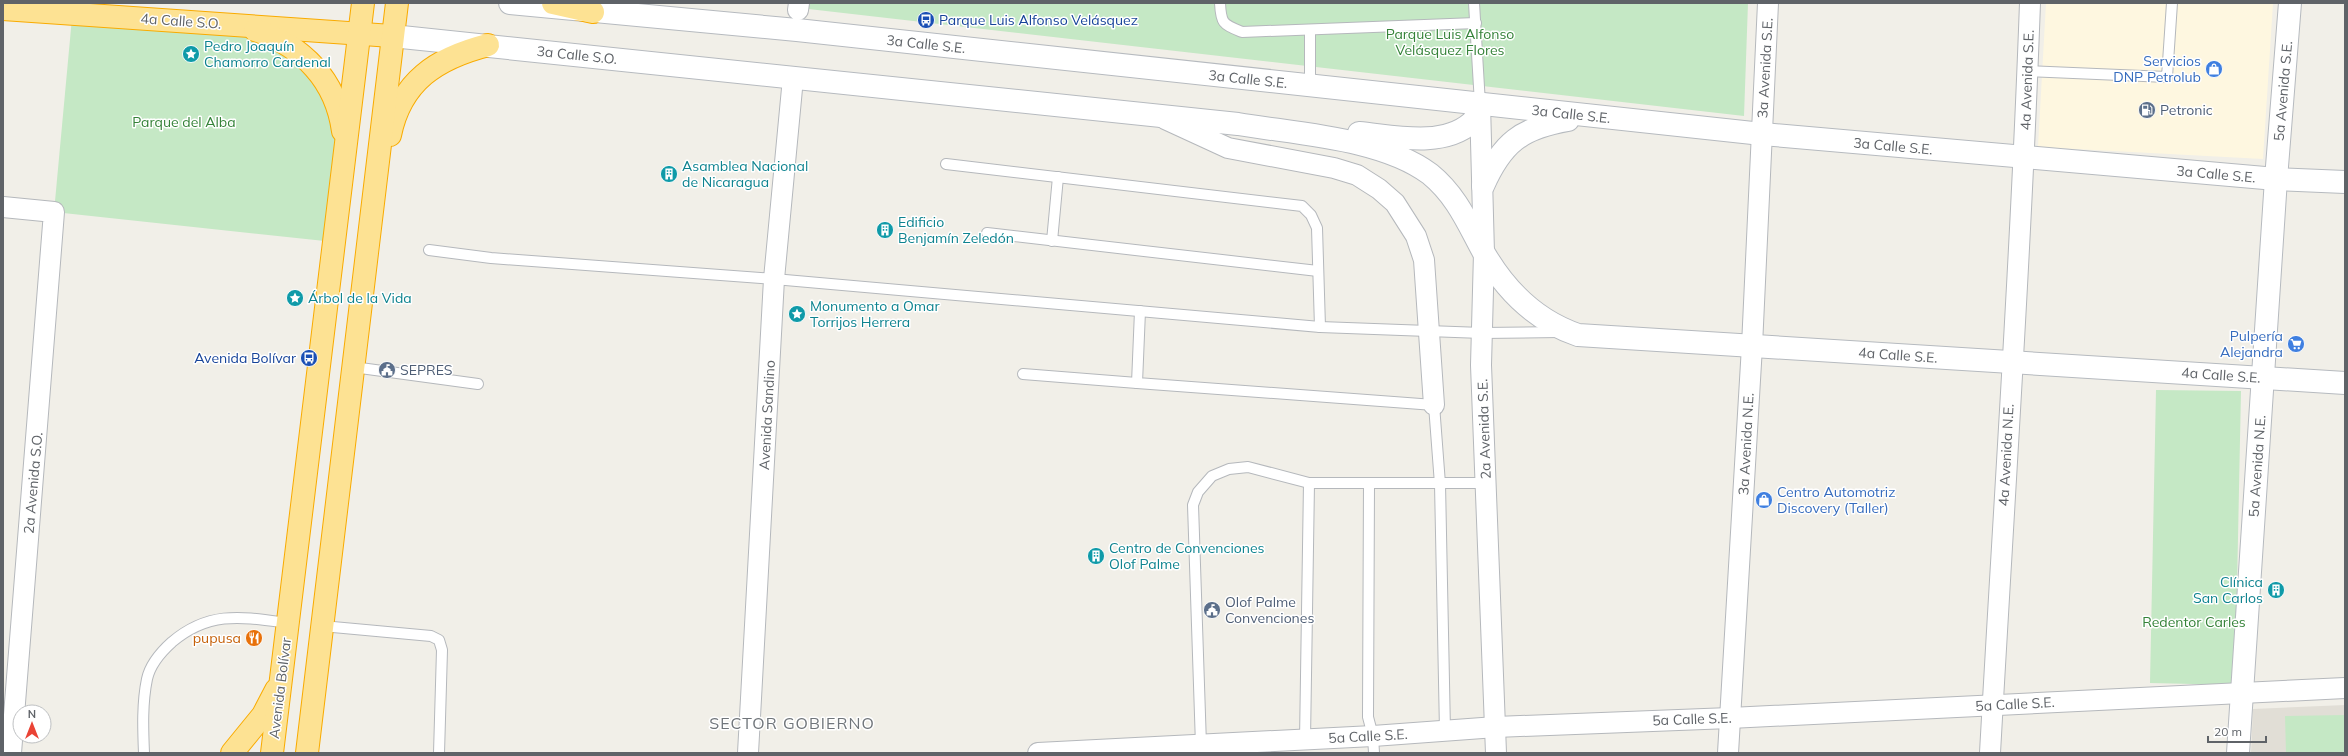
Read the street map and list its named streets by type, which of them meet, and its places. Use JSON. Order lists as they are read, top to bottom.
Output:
{
  "streets": {
    "highway": ["4a Calle S.O.", "3a Calle S.O.", "Avenida Bolívar"],
    "street": [
      "3a Calle S.E.",
      "3a Avenida S.E.",
      "4a Avenida S.E.",
      "5a Avenida S.E.",
      "4a Calle S.E.",
      "Avenida Sandino",
      "2a Avenida S.E.",
      "3a Avenida N.E.",
      "4a Avenida N.E.",
      "5a Avenida N.E.",
      "2a Avenida S.O.",
      "5a Calle S.E."
    ]
  },
  "crossings": [
    ["4a Calle S.O.", "3a Calle S.O."],
    ["4a Calle S.O.", "Avenida Bolívar"],
    ["3a Calle S.E.", "3a Avenida S.E."],
    ["3a Calle S.E.", "4a Avenida S.E."],
    ["3a Calle S.E.", "5a Avenida S.E."],
    ["3a Calle S.E.", "2a Avenida S.E."],
    ["3a Calle S.E.", "3a Avenida N.E."],
    ["3a Calle S.E.", "4a Avenida N.E."],
    ["3a Calle S.E.", "5a Avenida N.E."],
    ["3a Calle S.O.", "Avenida Sandino"],
    ["3a Calle S.O.", "Avenida Bolívar"],
    ["3a Avenida S.E.", "3a Avenida N.E."],
    ["4a Avenida S.E.", "4a Avenida N.E."],
    ["5a Avenida S.E.", "5a Avenida N.E."],
    ["4a Calle S.E.", "2a Avenida S.E."],
    ["4a Calle S.E.", "3a Avenida N.E."],
    ["4a Calle S.E.", "4a Avenida N.E."],
    ["4a Calle S.E.", "5a Avenida N.E."],
    ["2a Avenida S.E.", "5a Calle S.E."],
    ["3a Avenida N.E.", "5a Calle S.E."],
    ["4a Avenida N.E.", "5a Calle S.E."],
    ["5a Avenida N.E.", "5a Calle S.E."]
  ],
  "districts": ["SECTOR GOBIERNO"],
  "parks": ["Parque Luis Alfonso Velásquez Flores", "Parque del Alba", "Redentor Carles"],
  "places": {
    "bus stop": ["Parque Luis Alfonso Velásquez", "Avenida Bolívar"],
    "place": ["Pedro Joaquín Chamorro Cardenal", "Árbol de la Vida", "Monumento a Omar Torrijos Herrera"],
    "shop": ["Servicios DNP Petrolub", "Centro Automotriz Discovery (Taller)"],
    "fuel station": ["Petronic"],
    "building": [
      "Asamblea Nacional de Nicaragua",
      "Edificio Benjamín Zeledón",
      "Centro de Convenciones Olof Palme",
      "Clínica San Carlos"
    ],
    "supermarket": ["Pulpería Alejandra"],
    "public building": ["SEPRES", "Olof Palme Convenciones"],
    "restaurant": ["pupusa"]
  },
  "scale_bar": "20 m",
  "north": "top"
}
